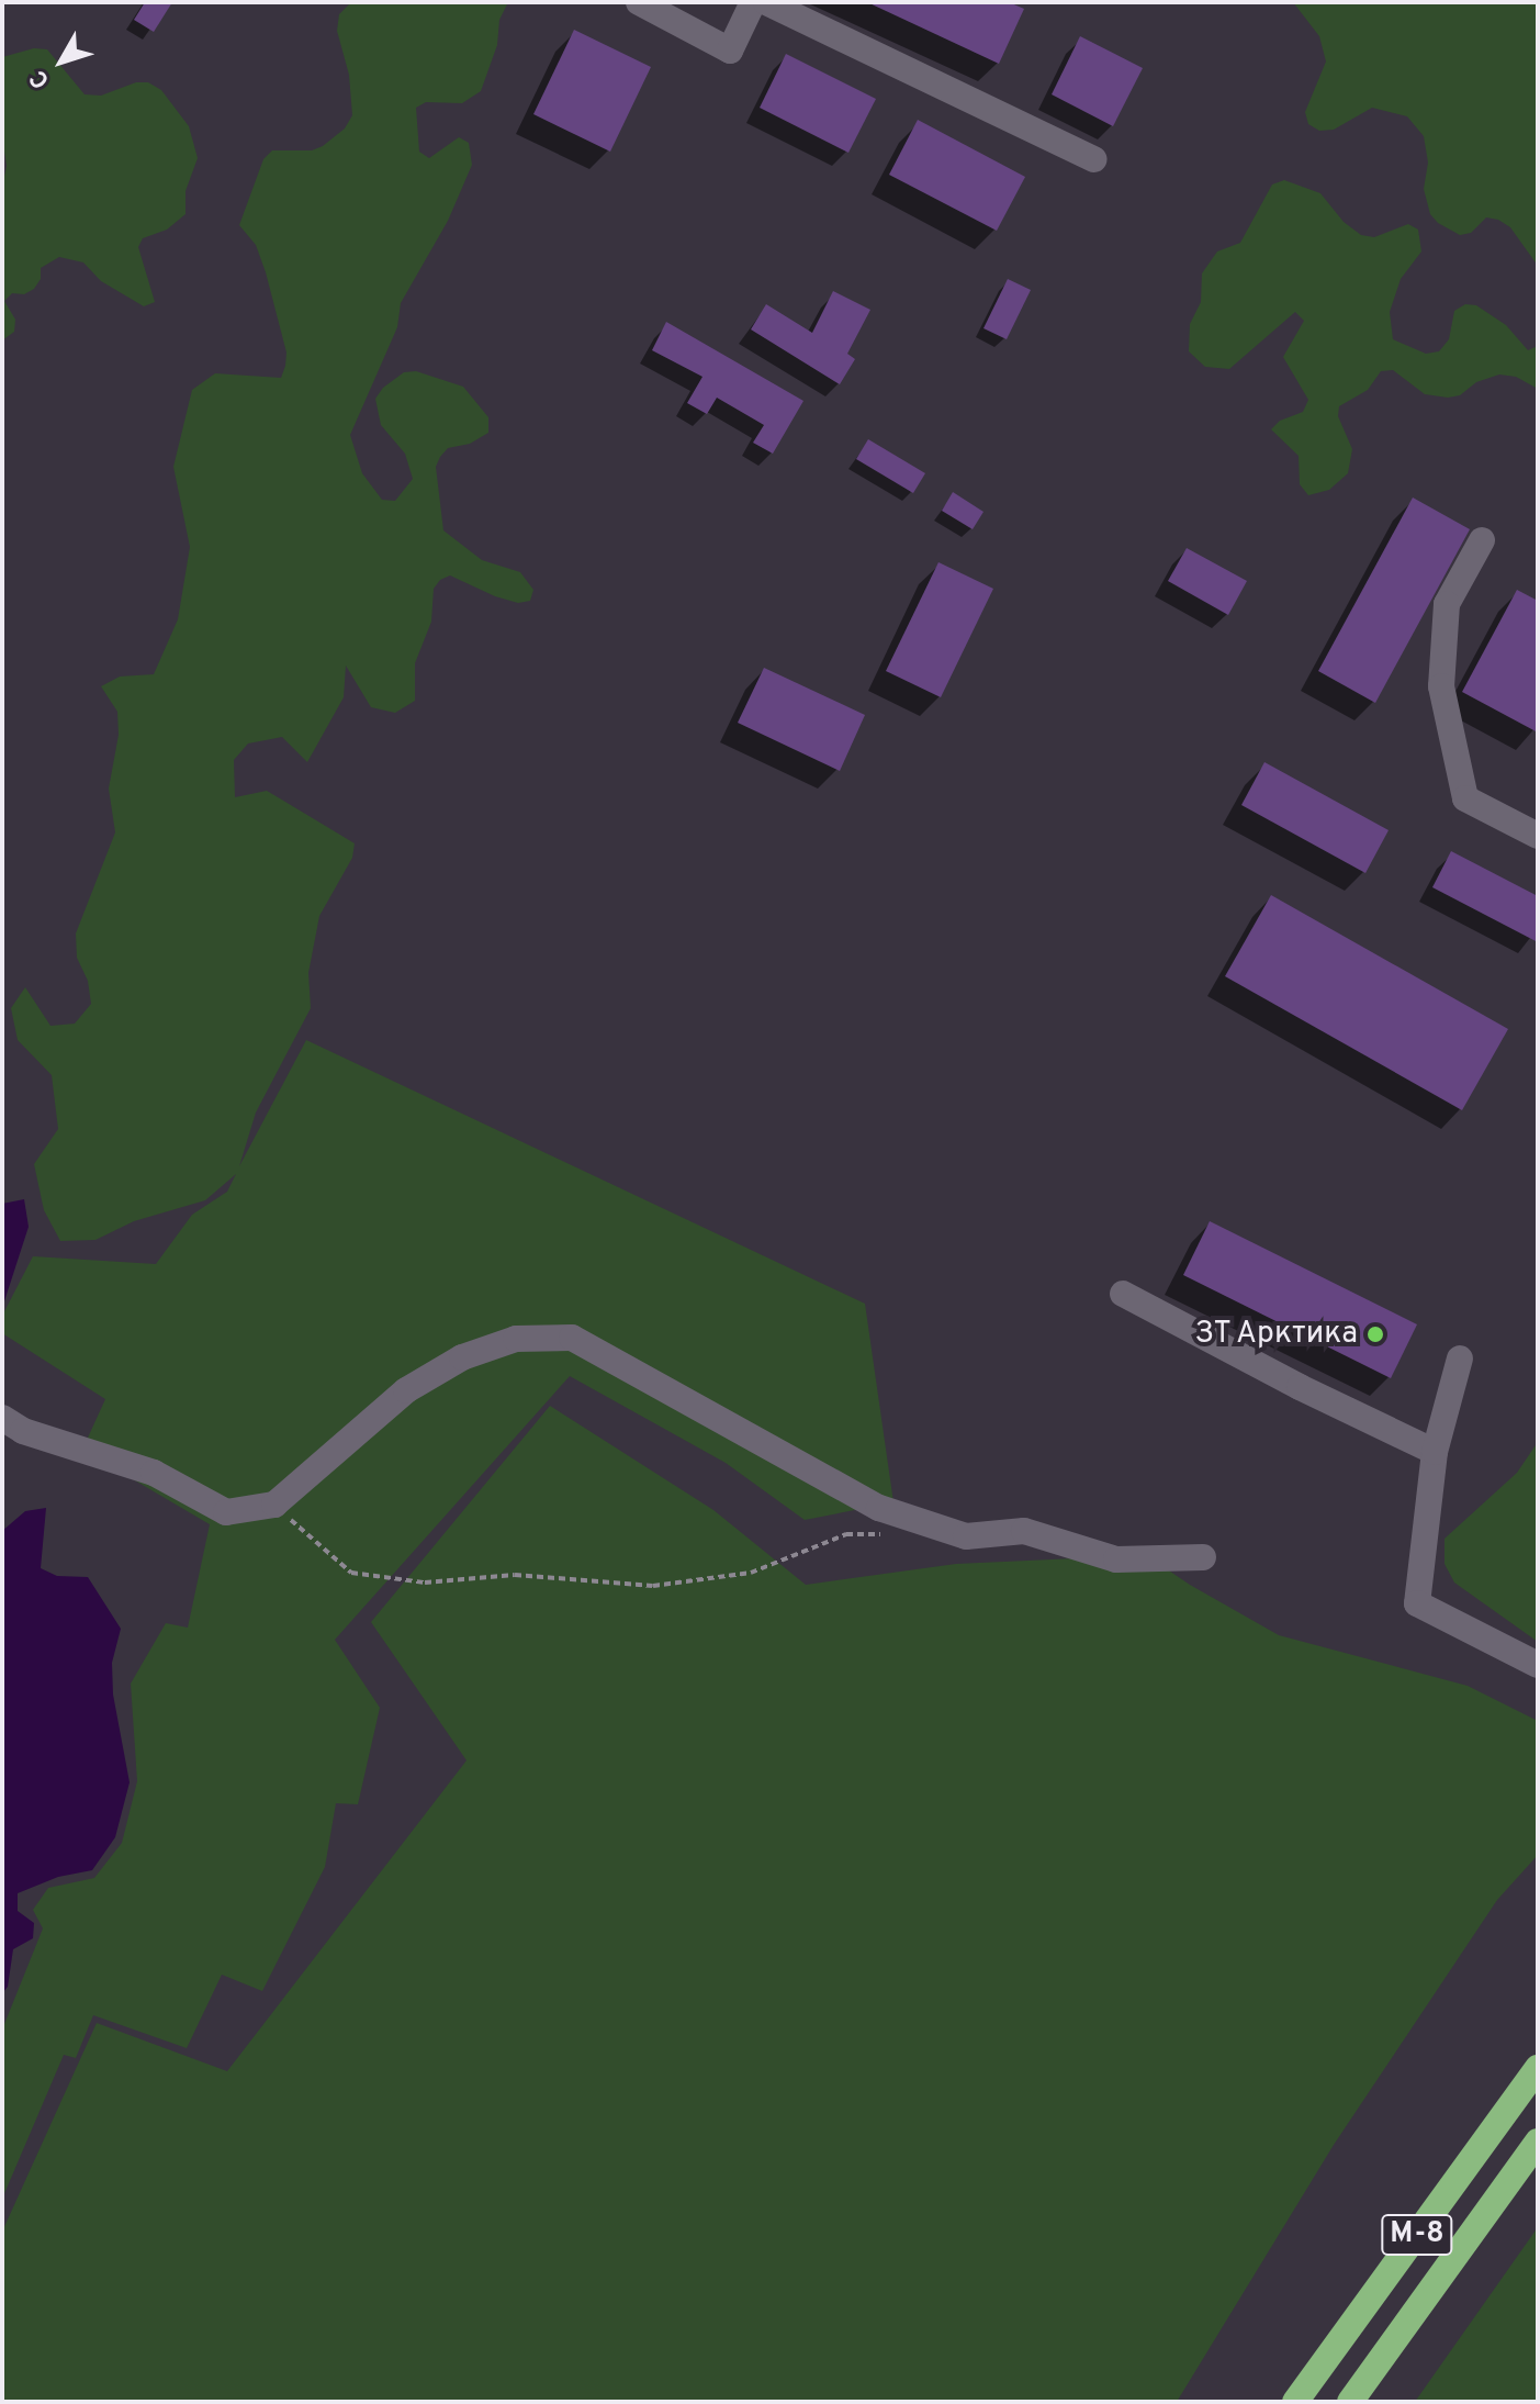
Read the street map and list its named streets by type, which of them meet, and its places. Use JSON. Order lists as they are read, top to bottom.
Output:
{
  "streets": {
    "highway": ["М-8"]
  },
  "places": ["ЗТ Арктика"],
  "north": "bottom left"
}
